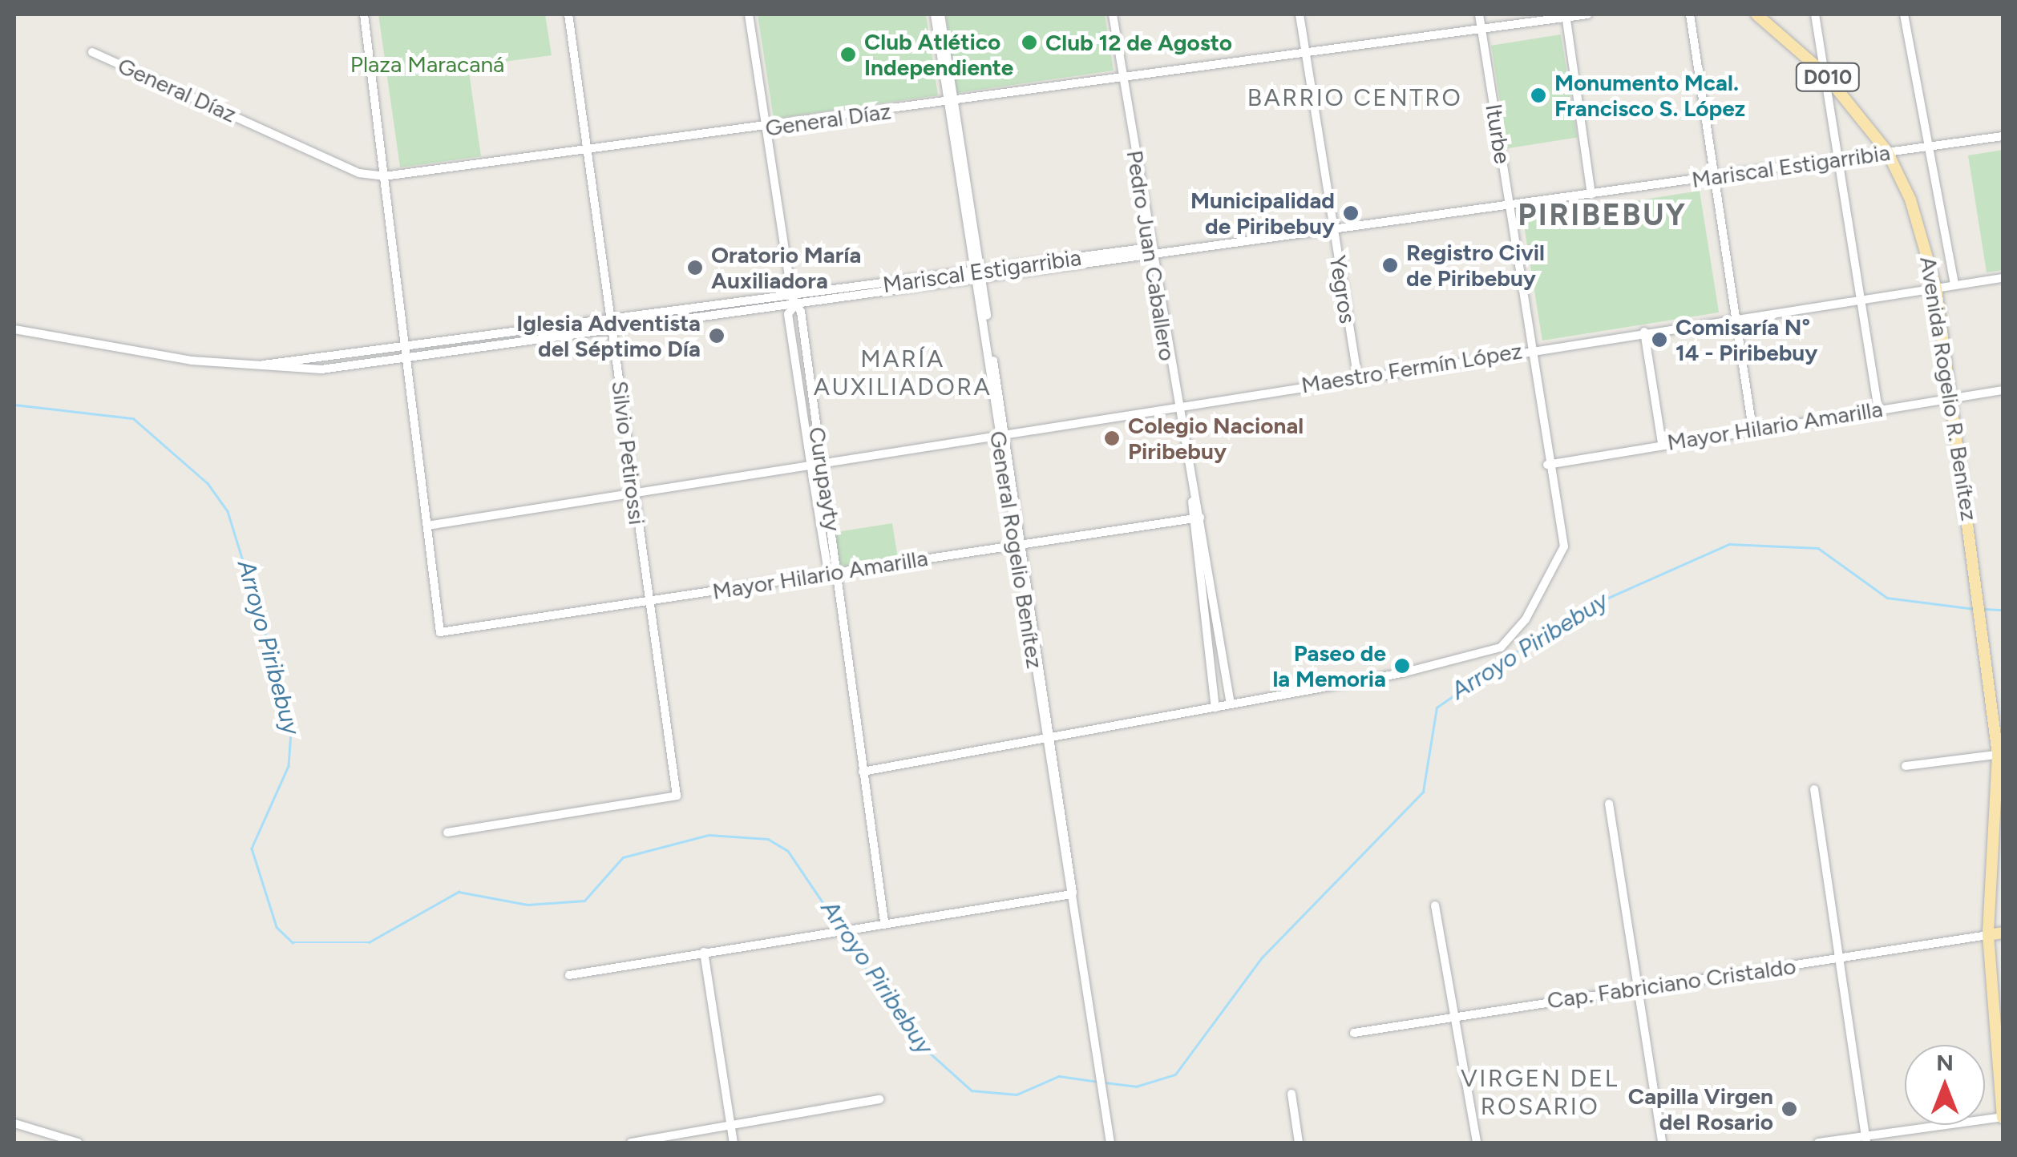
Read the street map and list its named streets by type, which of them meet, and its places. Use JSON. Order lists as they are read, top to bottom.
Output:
{
  "streets": {
    "main road": ["D010", "Avenida Rogelio R. Benítez"],
    "street": [
      "General Díaz",
      "Iturbe",
      "Mariscal Estigarribia",
      "Pedro Juan Caballero",
      "Yegros",
      "Maestro Fermín López",
      "Mayor Hilario Amarilla",
      "Silvio Petirossi",
      "Curupayty",
      "General Rogelio Benítez",
      "Cap. Fabriciano Cristaldo"
    ]
  },
  "crossings": [
    ["D010", "Avenida Rogelio R. Benítez"],
    ["D010", "Cap. Fabriciano Cristaldo"],
    ["General Díaz", "Iturbe"],
    ["General Díaz", "Pedro Juan Caballero"],
    ["General Díaz", "Yegros"],
    ["General Díaz", "Silvio Petirossi"],
    ["General Díaz", "Curupayty"],
    ["General Díaz", "General Rogelio Benítez"],
    ["Iturbe", "Mariscal Estigarribia"],
    ["Iturbe", "Maestro Fermín López"],
    ["Iturbe", "Mayor Hilario Amarilla"],
    ["Iturbe", "General Rogelio Benítez"],
    ["Mariscal Estigarribia", "Pedro Juan Caballero"],
    ["Mariscal Estigarribia", "Yegros"],
    ["Mariscal Estigarribia", "Avenida Rogelio R. Benítez"],
    ["Mariscal Estigarribia", "Silvio Petirossi"],
    ["Mariscal Estigarribia", "Curupayty"],
    ["Mariscal Estigarribia", "General Rogelio Benítez"],
    ["Pedro Juan Caballero", "Maestro Fermín López"],
    ["Yegros", "Maestro Fermín López"],
    ["Maestro Fermín López", "Avenida Rogelio R. Benítez"],
    ["Maestro Fermín López", "Mayor Hilario Amarilla"],
    ["Maestro Fermín López", "Silvio Petirossi"],
    ["Maestro Fermín López", "Curupayty"],
    ["Maestro Fermín López", "General Rogelio Benítez"],
    ["Avenida Rogelio R. Benítez", "Mayor Hilario Amarilla"],
    ["Mayor Hilario Amarilla", "Silvio Petirossi"],
    ["Mayor Hilario Amarilla", "Curupayty"],
    ["Mayor Hilario Amarilla", "General Rogelio Benítez"]
  ],
  "districts": [
    "BARRIO CENTRO",
    "PIRIBEBUY",
    "MARÍA AUXILIADORA",
    "VIRGEN DEL ROSARIO"
  ],
  "water": ["Arroyo Piribebuy"],
  "parks": ["Plaza Maracaná"],
  "places": [
    "Club 12 de Agosto",
    "Club Atlético Independiente",
    "Monumento Mcal. Francisco S. López",
    "Municipalidad de Piribebuy",
    "Registro Civil de Piribebuy",
    "Oratorio María Auxiliadora",
    "Iglesia Adventista del Séptimo Día",
    "Comisaría N° 14 - Piribebuy",
    "Colegio Nacional Piribebuy",
    "Paseo de la Memoria",
    "Capilla Virgen del Rosario"
  ],
  "north": "top"
}
